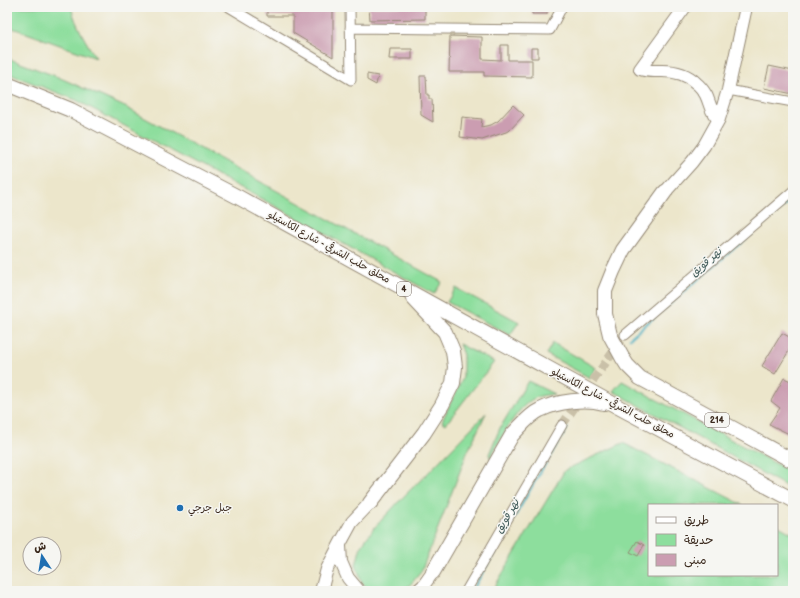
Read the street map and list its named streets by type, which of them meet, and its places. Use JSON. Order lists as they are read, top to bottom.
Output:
{
  "streets": {
    "highway": ["محلق حلب الشرقي - شارع الكاستيلو", "4", "214"]
  },
  "water": ["نهر قويق"],
  "places": ["جبل جرجي"],
  "legend": ["طريق", "حديقة", "مبنى"],
  "north": "top"
}
